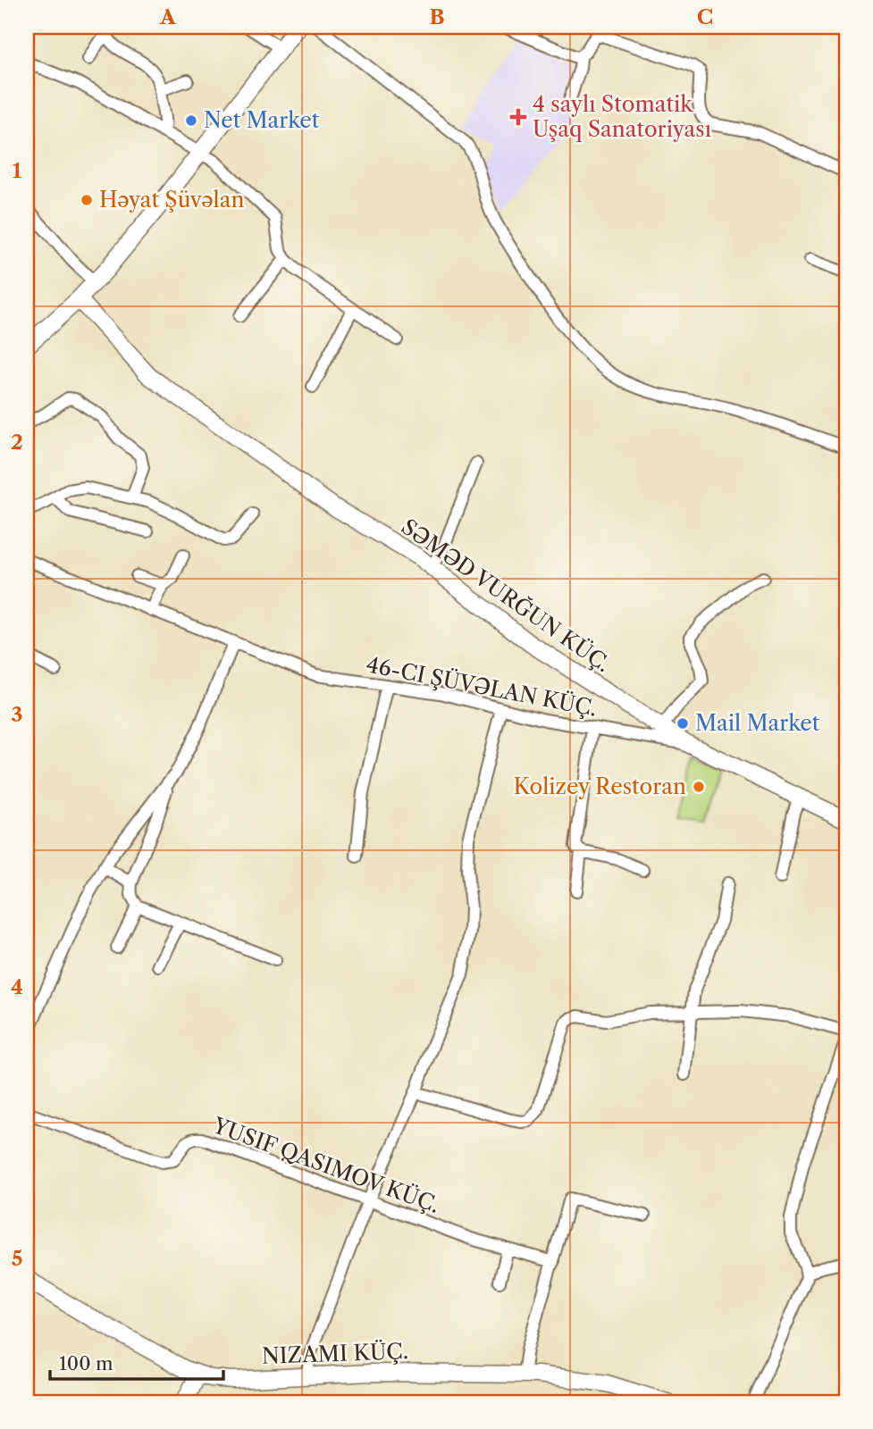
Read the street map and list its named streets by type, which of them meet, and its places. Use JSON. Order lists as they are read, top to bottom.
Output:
{
  "streets": {
    "street": ["SƏMƏD VURĞUN KÜÇ.", "NIZAMI KÜÇ."]
  },
  "places": {
    "health": ["4 saylı Stomatik Uşaq Sanatoriyası"],
    "other": [
      "Net Market",
      "Həyat Şüvəlan",
      "Mail Market",
      "Kolizey Restoran"
    ]
  },
  "scale_bar": "100 m",
  "grid": {
    "columns": ["A", "B", "C"],
    "rows": [
      "1",
      "2",
      "3",
      "4",
      "5"
    ]
  }
}
